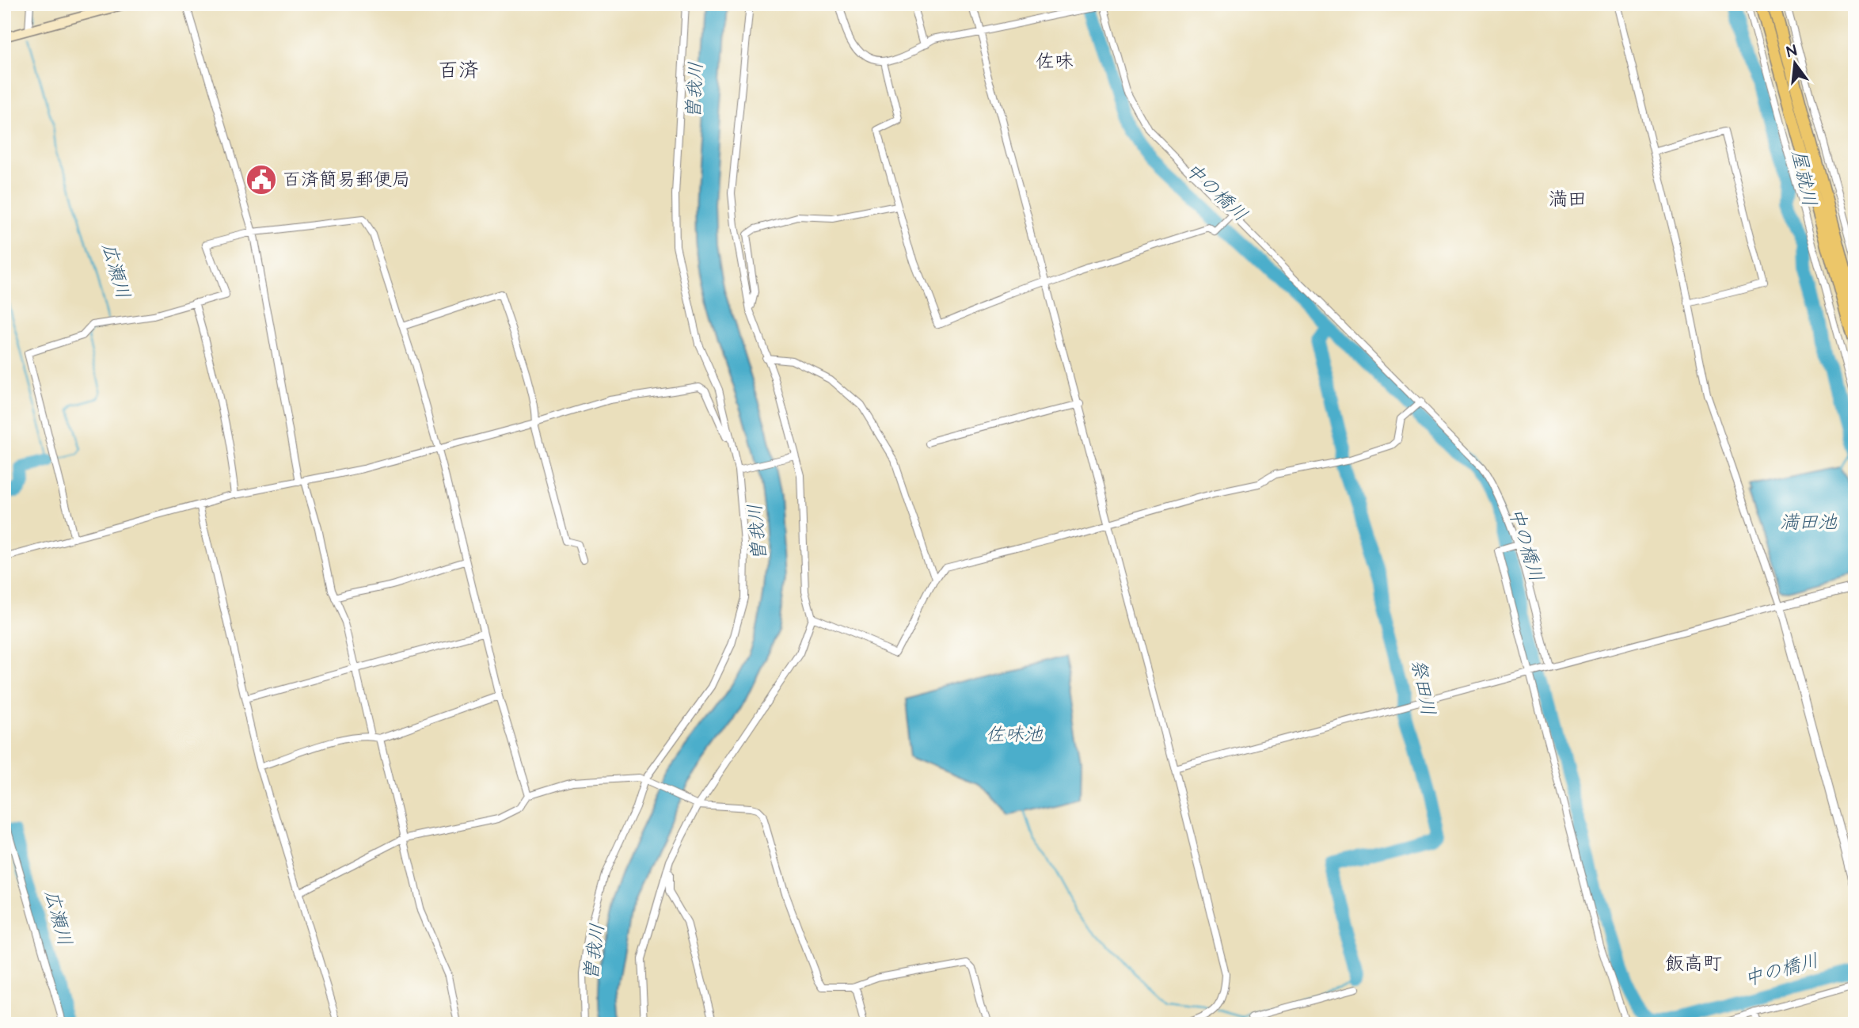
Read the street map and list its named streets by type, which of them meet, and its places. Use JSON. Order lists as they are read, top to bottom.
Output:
{
  "districts": [
    "佐味",
    "百済",
    "満田",
    "飯高町"
  ],
  "water": [
    "曽我川",
    "屋就川",
    "中の橋川",
    "広瀬川",
    "満田池",
    "祭田川",
    "佐味池"
  ],
  "places": {
    "public building": ["百済簡易郵便局"]
  },
  "north": "top"
}
